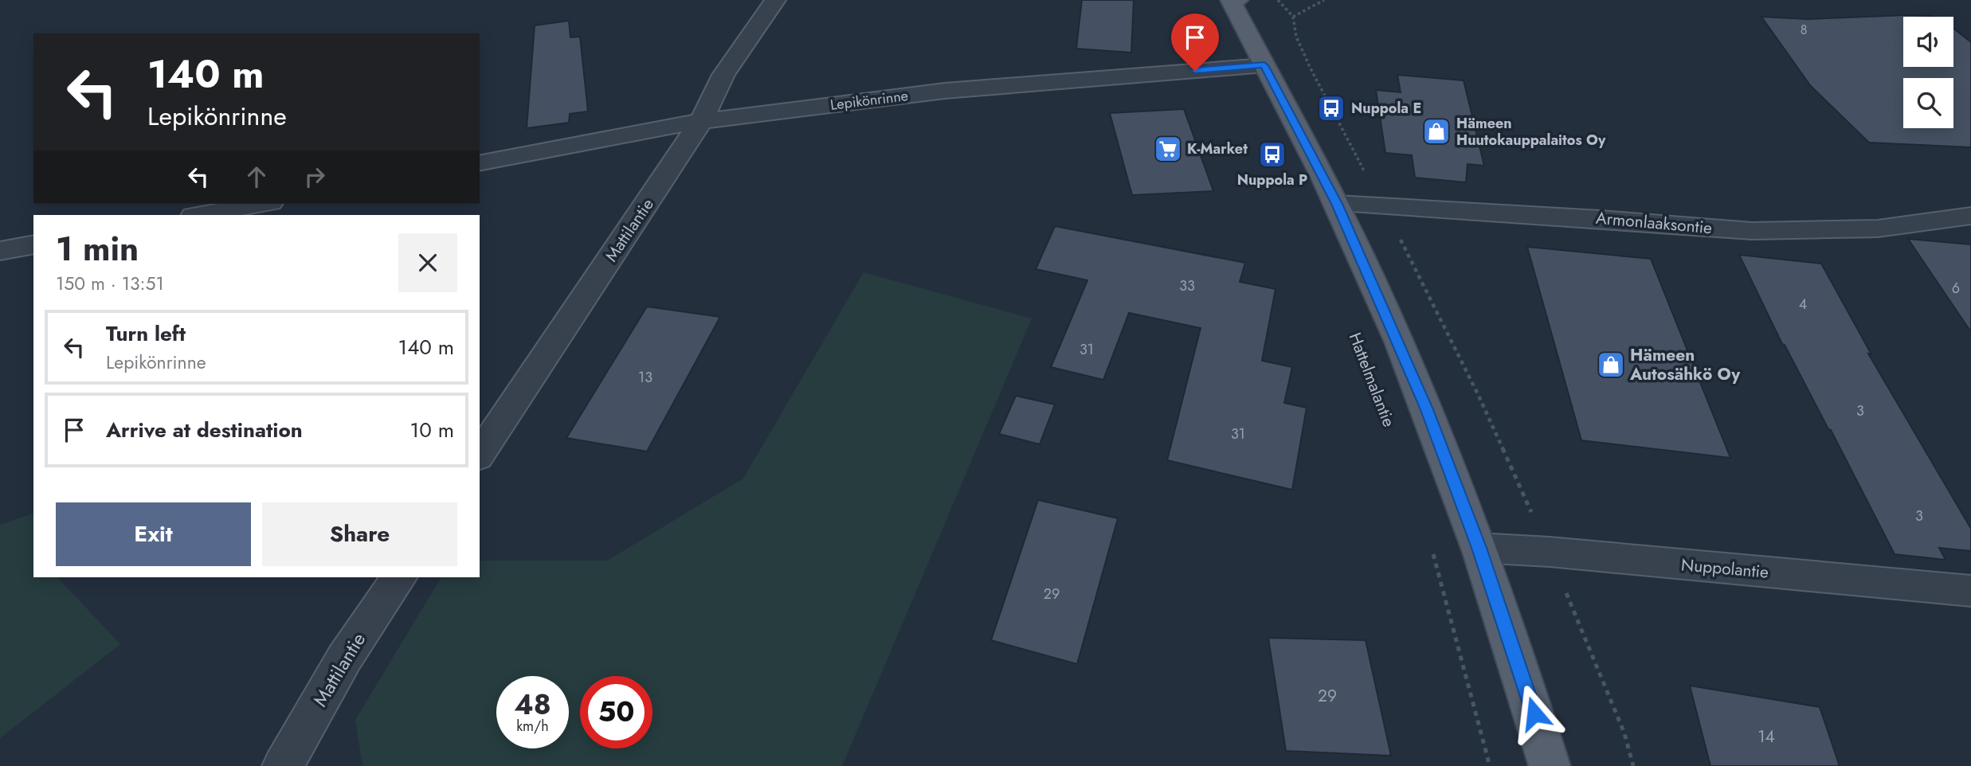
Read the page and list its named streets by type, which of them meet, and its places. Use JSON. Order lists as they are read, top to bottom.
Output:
{
  "streets": {
    "street": [
      "Lepikönrinne",
      "Armonlaaksontie",
      "Mattilantie",
      "Nuppolantie"
    ]
  },
  "crossings": [
    ["Lepikönrinne", "Mattilantie"]
  ],
  "places": {
    "bus stop": ["Nuppola E", "Nuppola P"],
    "shop": ["Hämeen Huutokauppalaitos Oy", "Hämeen Autosähkö Oy"],
    "supermarket": ["K-Market"]
  },
  "house_numbers": [
    "8",
    "33",
    "6",
    "4",
    "31",
    "13",
    "3",
    "31",
    "3",
    "29",
    "29",
    "14"
  ],
  "page": {
    "turn": ["140 m", "Lepikönrinne"],
    "heading": ["1 min", "150 m · 13:51"],
    "list": [
      {
        "name": "Turn left",
        "note": "Lepikönrinne",
        "value": "140 m"
      },
      {
        "name": "Arrive at destination",
        "value": "10 m"
      }
    ],
    "buttons": ["Exit", "Share"],
    "speed": "48 km/h",
    "limit": "50"
  }
}
